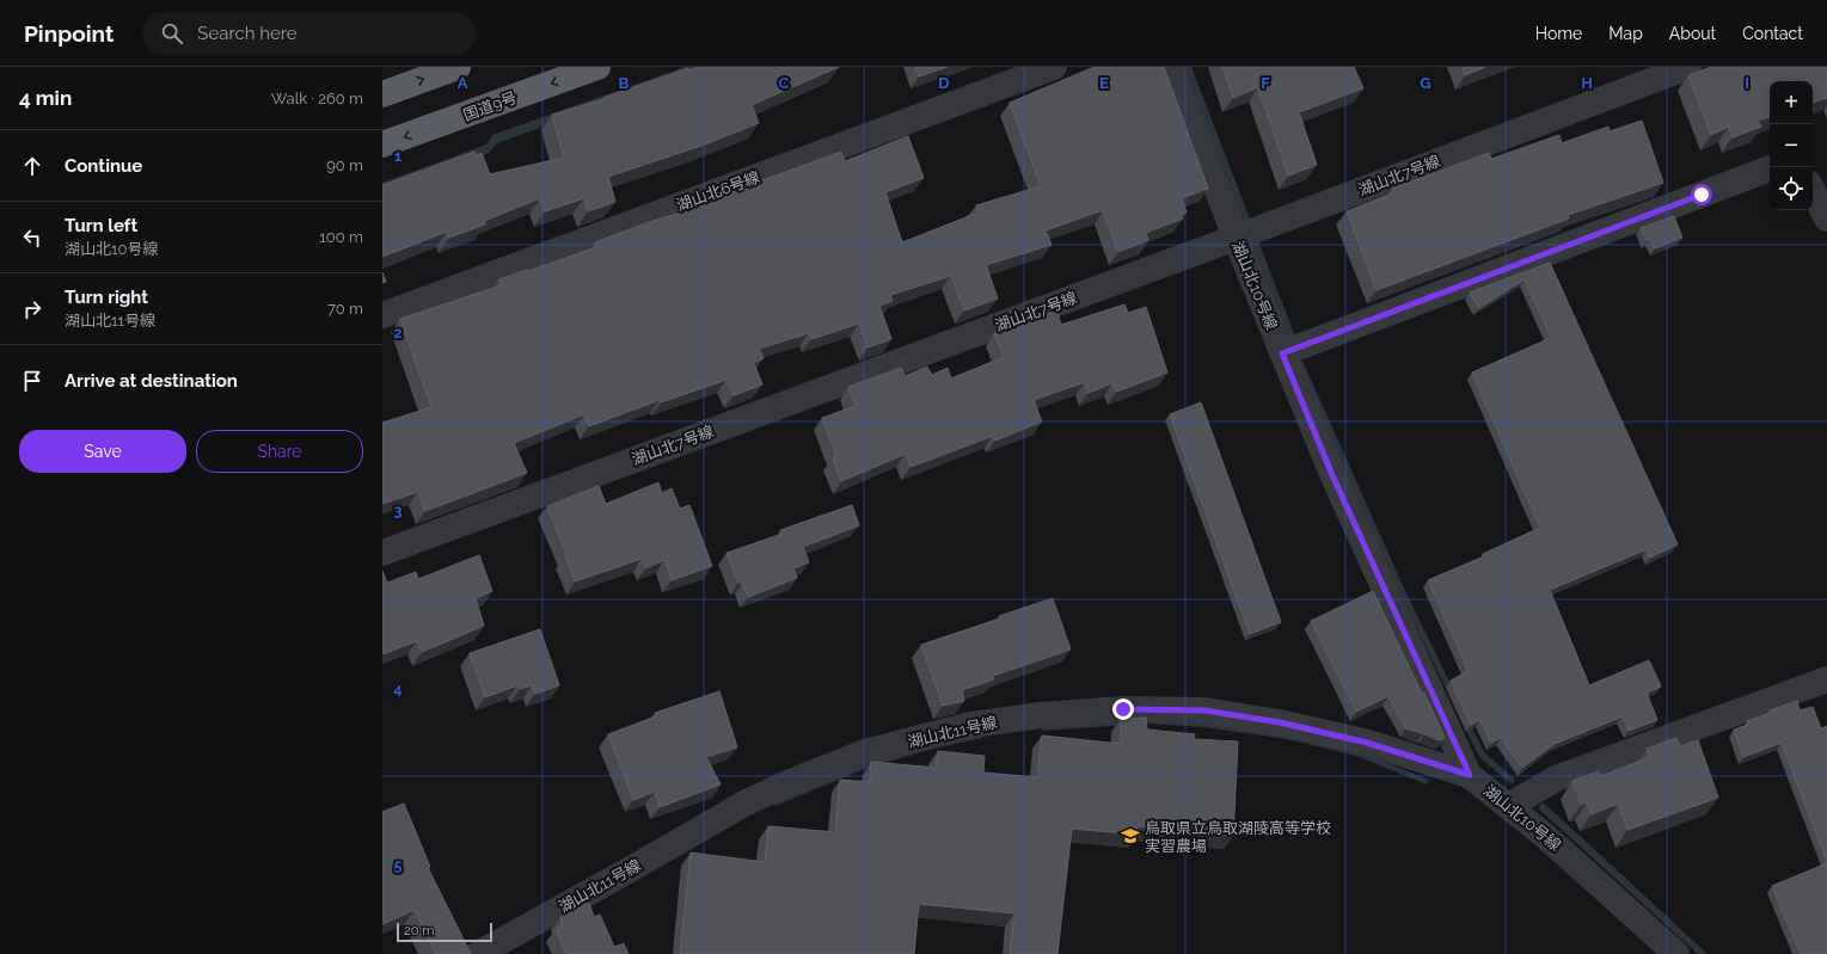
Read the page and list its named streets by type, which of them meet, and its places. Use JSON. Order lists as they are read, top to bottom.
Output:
{
  "streets": {
    "highway": ["国道9号"],
    "street": [
      "湖山北7号線",
      "湖山北6号線",
      "湖山北10号線",
      "湖山北11号線"
    ]
  },
  "crossings": [
    ["湖山北7号線", "湖山北10号線"],
    ["湖山北10号線", "湖山北11号線"]
  ],
  "places": {
    "school or university": ["鳥取県立鳥取湖陵高等学校 実習農場"]
  },
  "scale_bar": "20 m",
  "page": {
    "header": "Pinpoint",
    "search": "Search here",
    "nav": [
      "Home",
      "Map",
      "About",
      "Contact"
    ],
    "heading": ["4 min", "Walk · 260 m"],
    "map_buttons": ["+", "−"],
    "list": [
      ["Continue", "90 m"],
      ["Turn left", "湖山北10号線", "100 m"],
      ["Turn right", "湖山北11号線", "70 m"],
      "Arrive at destination"
    ],
    "buttons": ["Save", "Share"],
    "scale": "20 m"
  },
  "grid": {
    "columns": [
      "A",
      "B",
      "C",
      "D",
      "E",
      "F",
      "G",
      "H",
      "I"
    ],
    "rows": [
      "1",
      "2",
      "3",
      "4",
      "5"
    ]
  }
}
